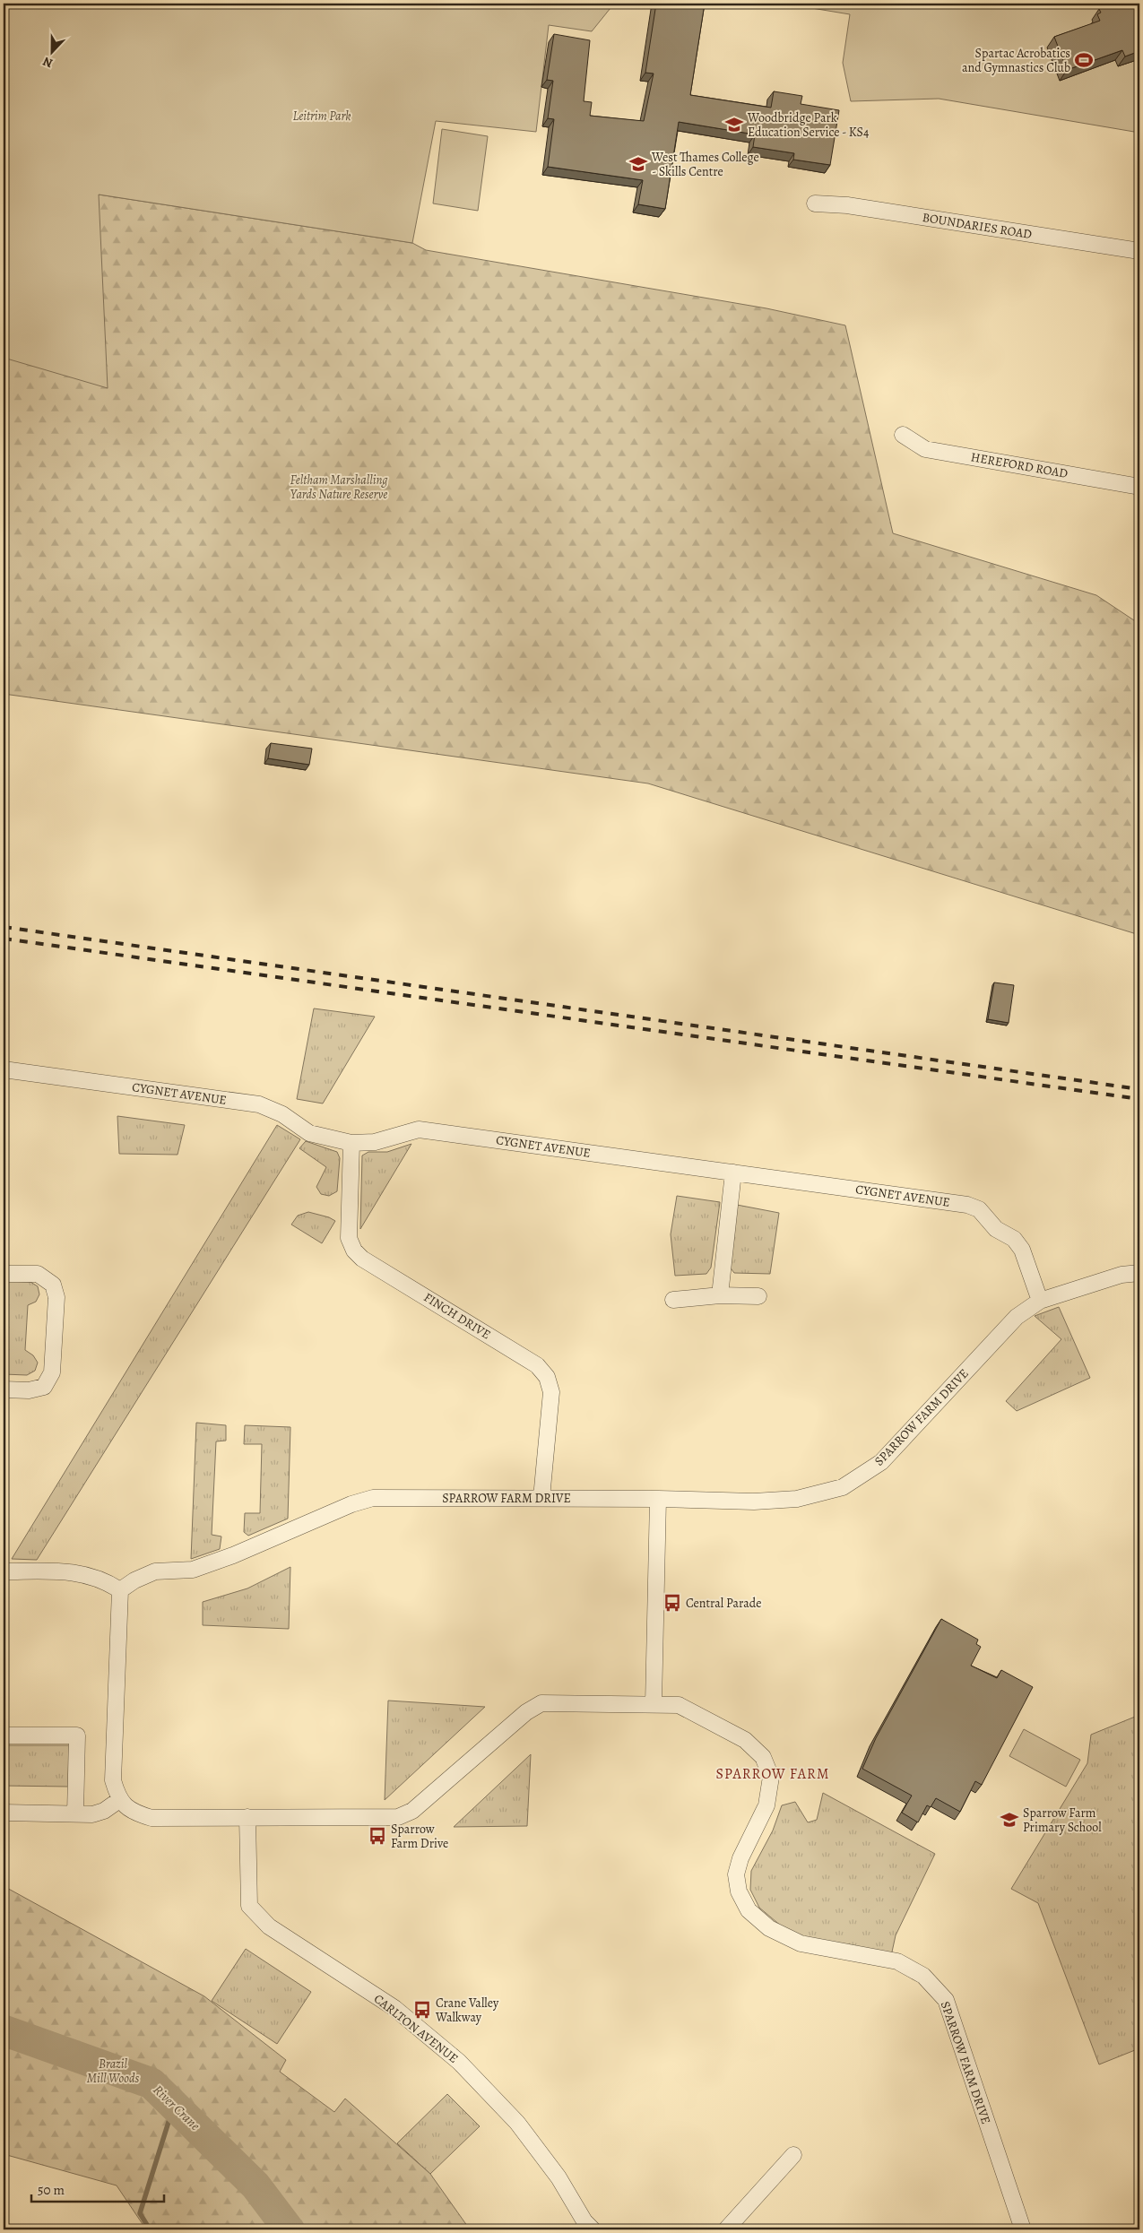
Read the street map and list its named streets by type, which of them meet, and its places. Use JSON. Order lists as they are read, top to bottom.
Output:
{
  "streets": {
    "street": [
      "BOUNDARIES ROAD",
      "HEREFORD ROAD",
      "CYGNET AVENUE",
      "FINCH DRIVE",
      "SPARROW FARM DRIVE",
      "CARLTON AVENUE"
    ]
  },
  "crossings": [
    ["CYGNET AVENUE", "FINCH DRIVE"],
    ["CYGNET AVENUE", "SPARROW FARM DRIVE"],
    ["FINCH DRIVE", "SPARROW FARM DRIVE"],
    ["SPARROW FARM DRIVE", "CARLTON AVENUE"]
  ],
  "districts": ["SPARROW FARM"],
  "water": ["River Crane"],
  "parks": ["Leitrim Park", "Feltham Marshalling Yards Nature Reserve", "Brazil Mill Woods"],
  "places": {
    "sports": ["Spartac Acrobatics and Gymnastics Club"],
    "school or university": ["Woodbridge Park Education Service - KS4", "West Thames College - Skills Centre", "Sparrow Farm Primary School"],
    "bus stop": ["Central Parade", "Sparrow Farm Drive", "Crane Valley Walkway"]
  },
  "scale_bar": "50 m",
  "north": "bottom"
}
